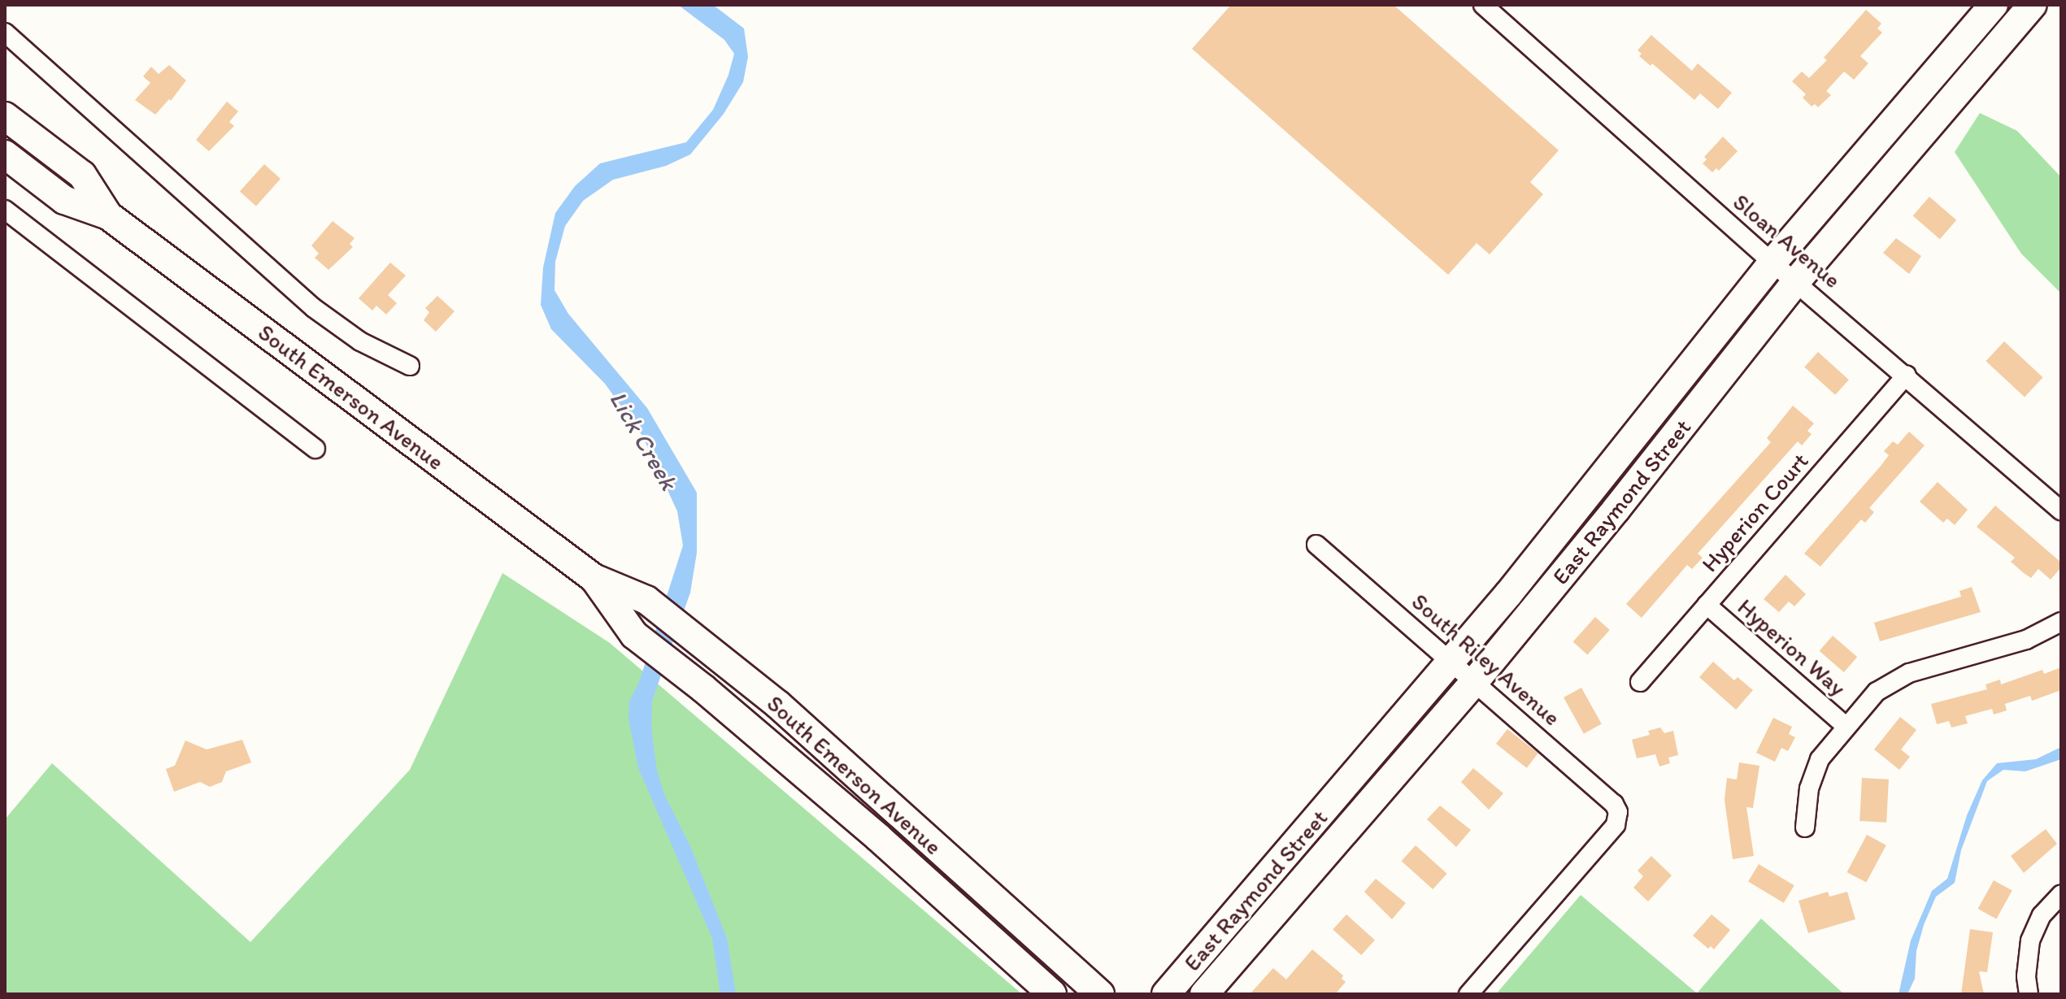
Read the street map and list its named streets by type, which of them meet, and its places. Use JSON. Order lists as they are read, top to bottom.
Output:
{
  "streets": {
    "main road": ["South Emerson Avenue", "East Raymond Street"],
    "street": [
      "Sloan Avenue",
      "Hyperion Court",
      "Hyperion Way",
      "South Riley Avenue"
    ]
  },
  "crossings": [
    ["Sloan Avenue", "East Raymond Street"],
    ["Sloan Avenue", "Hyperion Court"],
    ["East Raymond Street", "South Riley Avenue"],
    ["Hyperion Court", "Hyperion Way"]
  ],
  "water": ["Lick Creek"]
}
